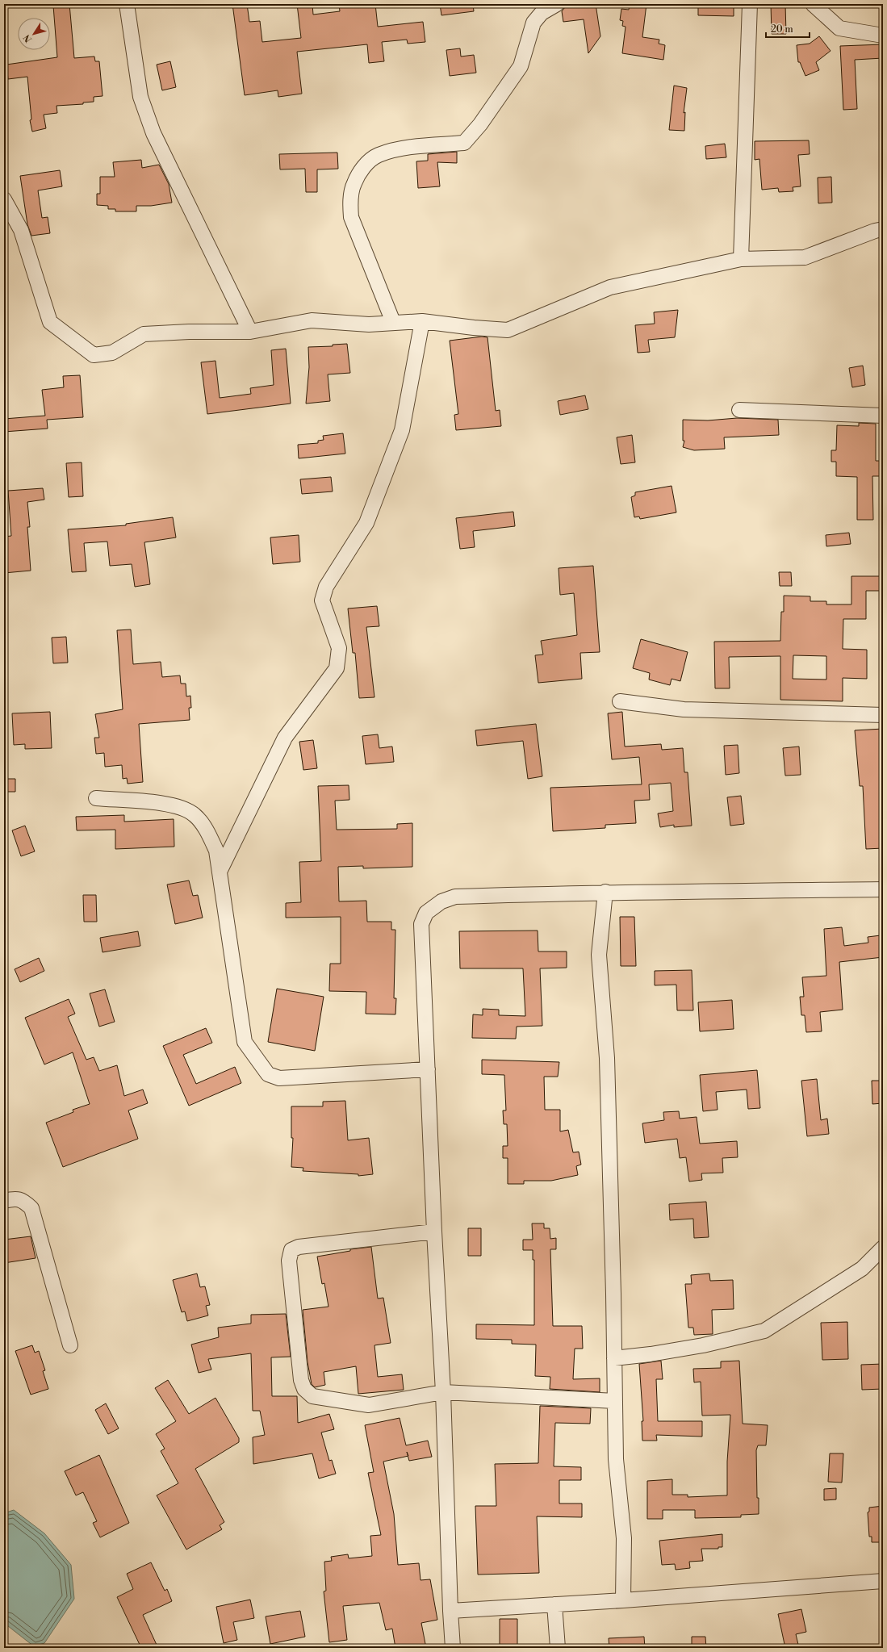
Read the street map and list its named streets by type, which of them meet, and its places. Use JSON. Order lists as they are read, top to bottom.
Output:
{
  "scale_bar": "20 m",
  "north": "bottom left"
}
